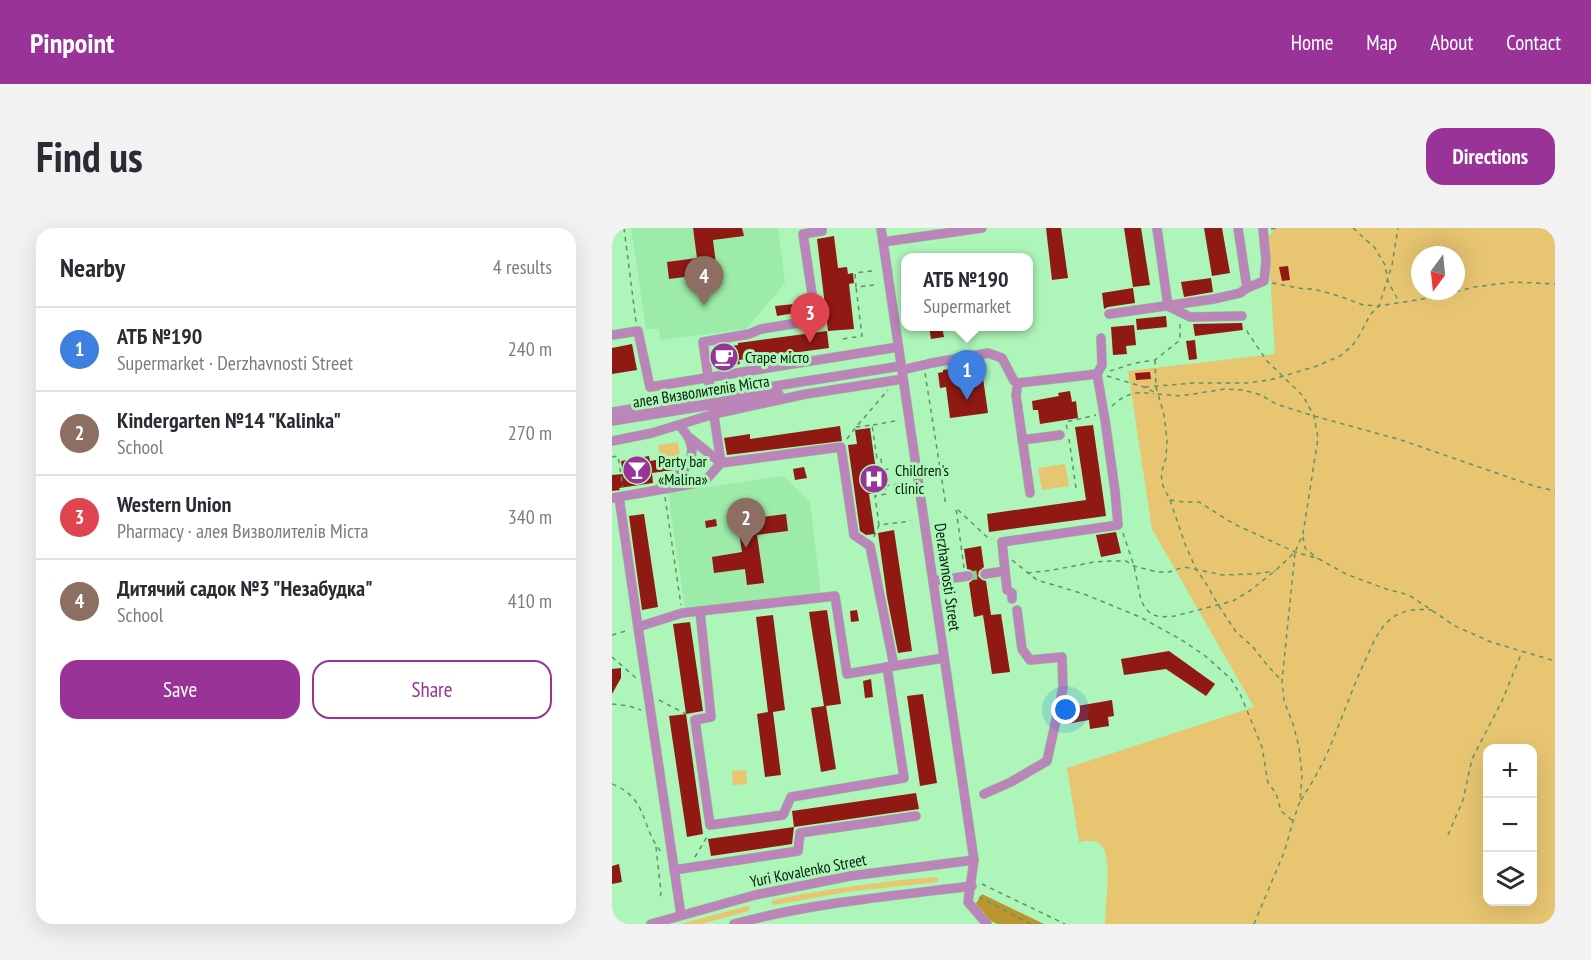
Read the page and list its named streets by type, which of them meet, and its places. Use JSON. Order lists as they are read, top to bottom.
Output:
{
  "streets": {
    "street": ["алея Визволителів Міста", "Derzhavnosti Street", "Yuri Kovalenko Street"]
  },
  "crossings": [
    ["алея Визволителів Міста", "Derzhavnosti Street"],
    ["Derzhavnosti Street", "Yuri Kovalenko Street"]
  ],
  "places": {
    "cafe": ["Старе місто"],
    "bar": ["Party bar «Malina»"],
    "hospital": ["Children's clinic"]
  },
  "north": "bottom",
  "page": {
    "header": "Pinpoint",
    "nav": [
      "Home",
      "Map",
      "About",
      "Contact"
    ],
    "buttons": [
      "Directions",
      ["Save", "Share"]
    ],
    "title": "Find us",
    "heading": ["Nearby", "4 results"],
    "popup": ["АТБ №190", "Supermarket"],
    "pins": [
      "4",
      "3",
      "1",
      "2"
    ],
    "list": [
      {
        "mark": "1",
        "name": "АТБ №190",
        "note": "Supermarket · Derzhavnosti Street",
        "value": "240 m"
      },
      {
        "mark": "2",
        "name": "Kindergarten №14 \"Kalinka\"",
        "note": "School",
        "value": "270 m"
      },
      {
        "mark": "3",
        "name": "Western Union",
        "note": "Pharmacy · алея Визволителів Міста",
        "value": "340 m"
      },
      {
        "mark": "4",
        "name": "Дитячий садок №3 \"Незабудка\"",
        "note": "School",
        "value": "410 m"
      }
    ],
    "map_buttons": ["+", "−"]
  }
}
